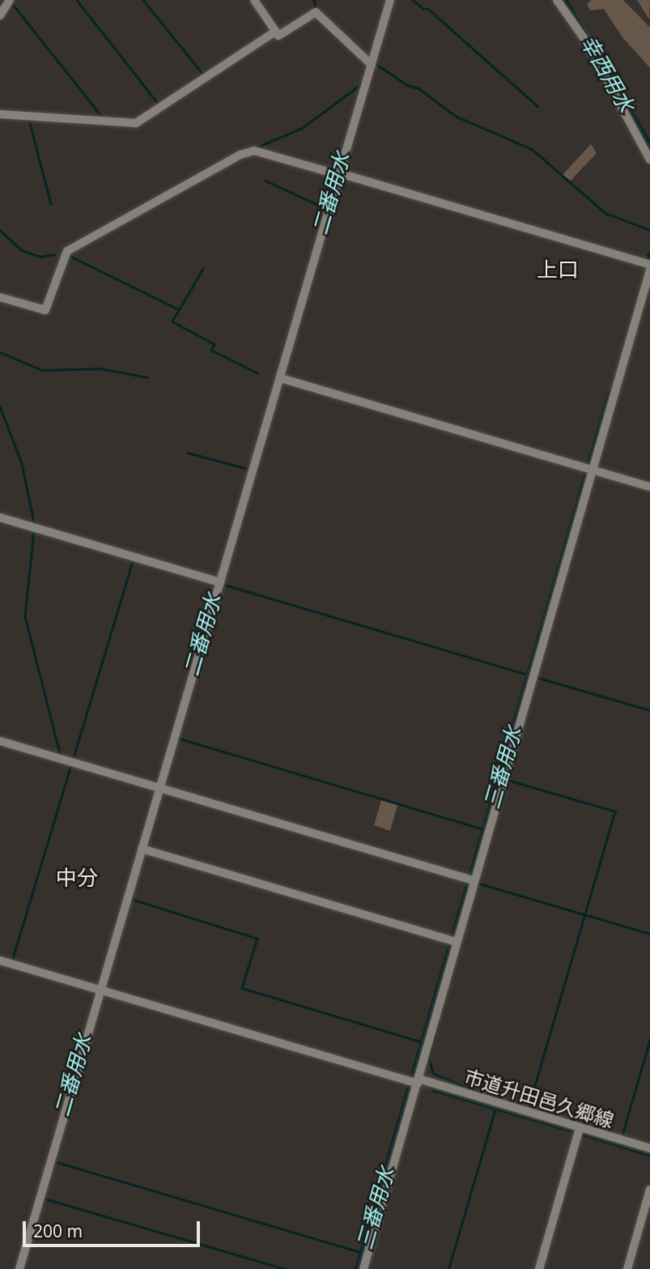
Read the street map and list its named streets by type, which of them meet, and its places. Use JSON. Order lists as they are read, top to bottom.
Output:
{
  "streets": {
    "street": ["市道升田邑久郷線"]
  },
  "districts": ["上口", "中分"],
  "water": ["幸西用水", "二番用水", "三番用水"],
  "scale_bar": "200 m"
}
